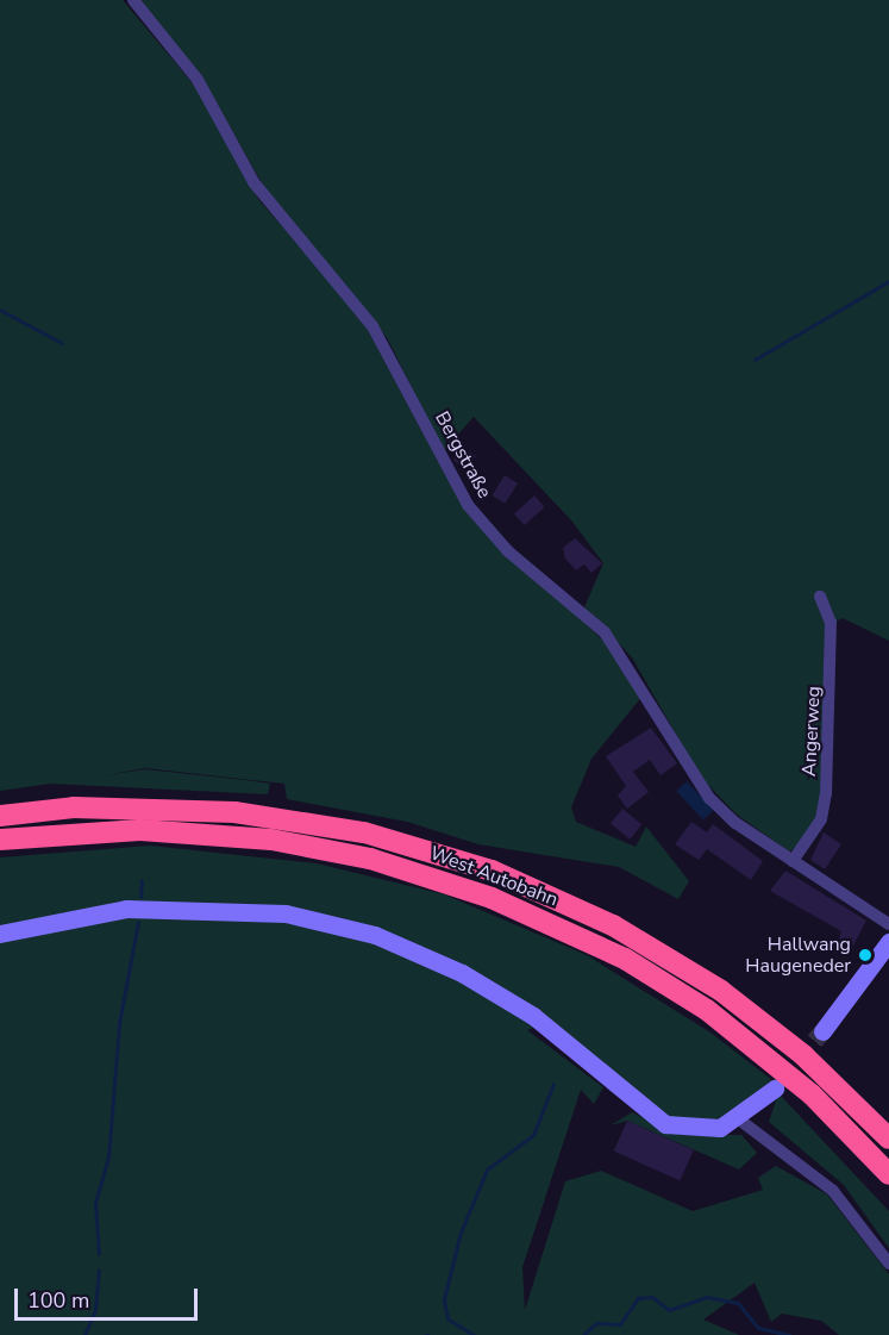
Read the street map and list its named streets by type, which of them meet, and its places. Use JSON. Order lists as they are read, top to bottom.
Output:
{
  "streets": {
    "highway": ["West Autobahn"],
    "street": ["Bergstraße", "Angerweg"]
  },
  "crossings": [
    ["Bergstraße", "Angerweg"]
  ],
  "places": ["Hallwang Haugeneder"],
  "scale_bar": "100 m"
}
